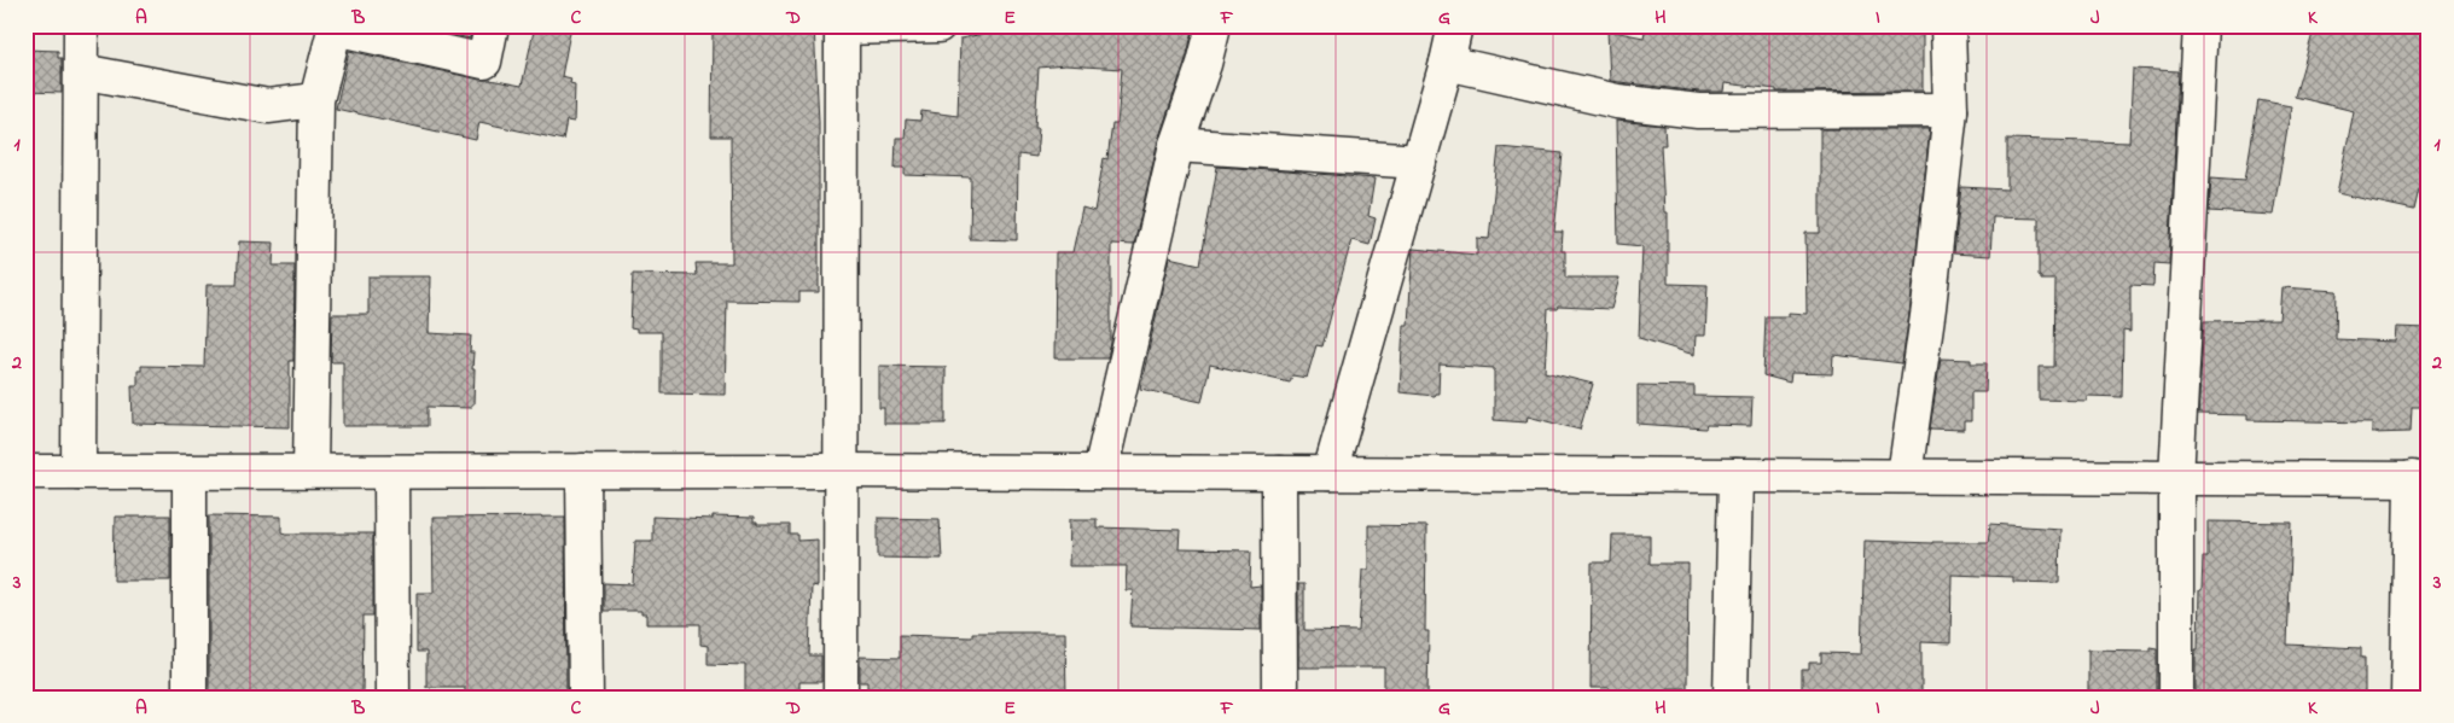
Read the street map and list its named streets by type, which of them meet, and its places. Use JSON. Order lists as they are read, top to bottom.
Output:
{
  "grid": {
    "columns": [
      "A",
      "B",
      "C",
      "D",
      "E",
      "F",
      "G",
      "H",
      "I",
      "J",
      "K"
    ],
    "rows": ["1", "2", "3"]
  }
}
